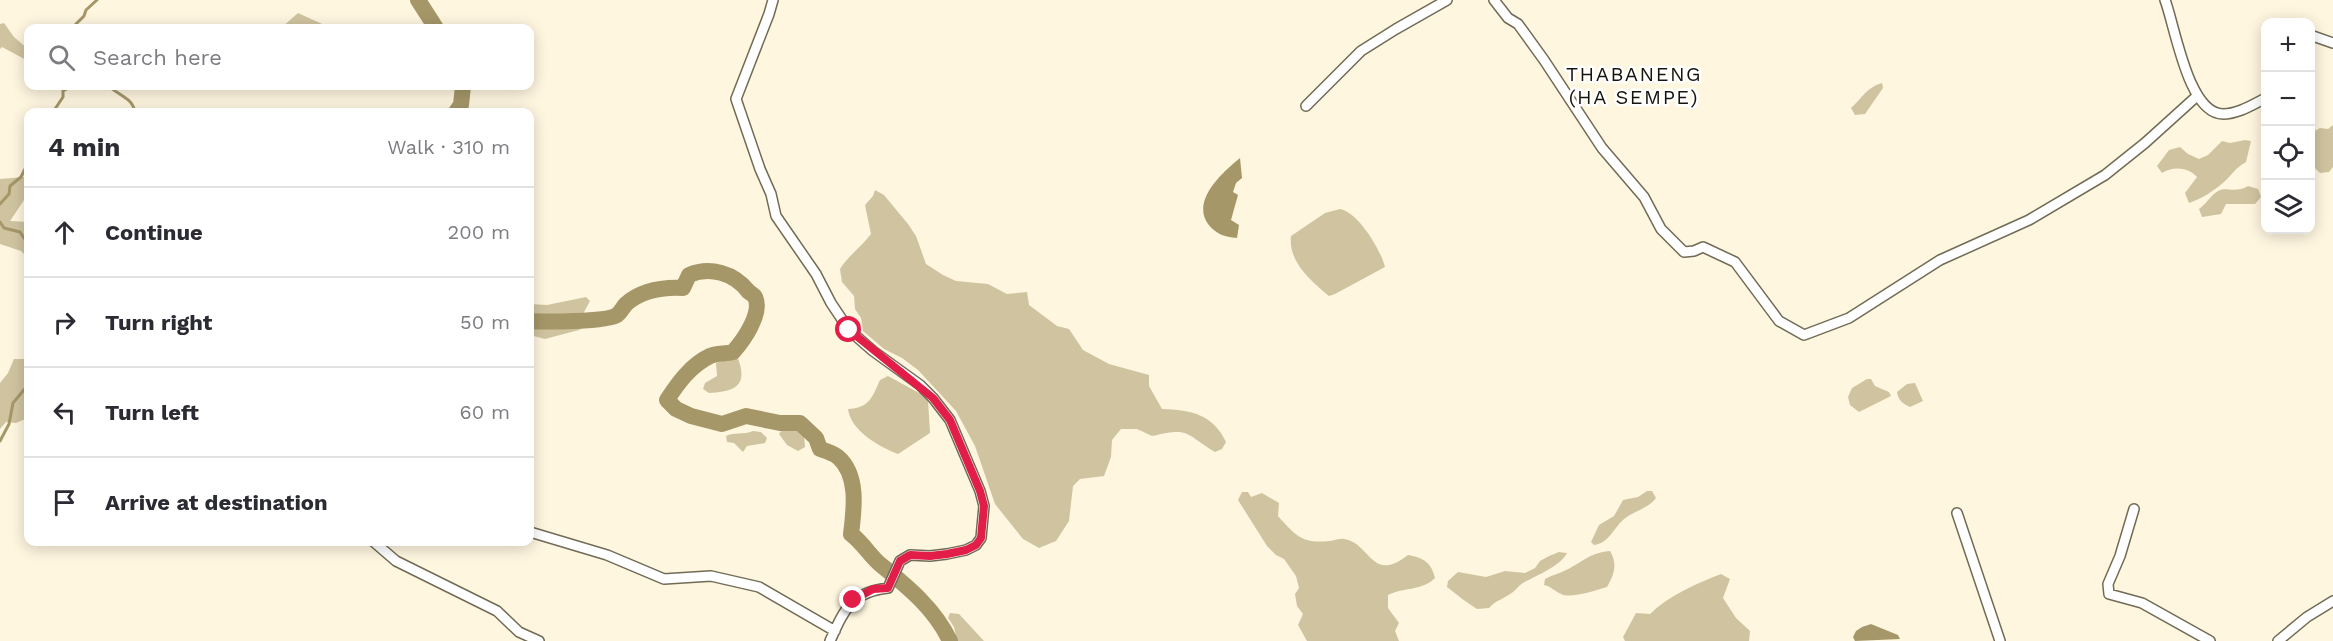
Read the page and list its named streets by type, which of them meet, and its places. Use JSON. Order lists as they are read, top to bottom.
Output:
{
  "districts": ["THABANENG (HA SEMPE)"],
  "page": {
    "map_buttons": ["+", "−"],
    "search": "Search here",
    "heading": ["4 min", "Walk · 310 m"],
    "list": [
      ["Continue", "200 m"],
      ["Turn right", "50 m"],
      ["Turn left", "60 m"],
      "Arrive at destination"
    ]
  }
}
